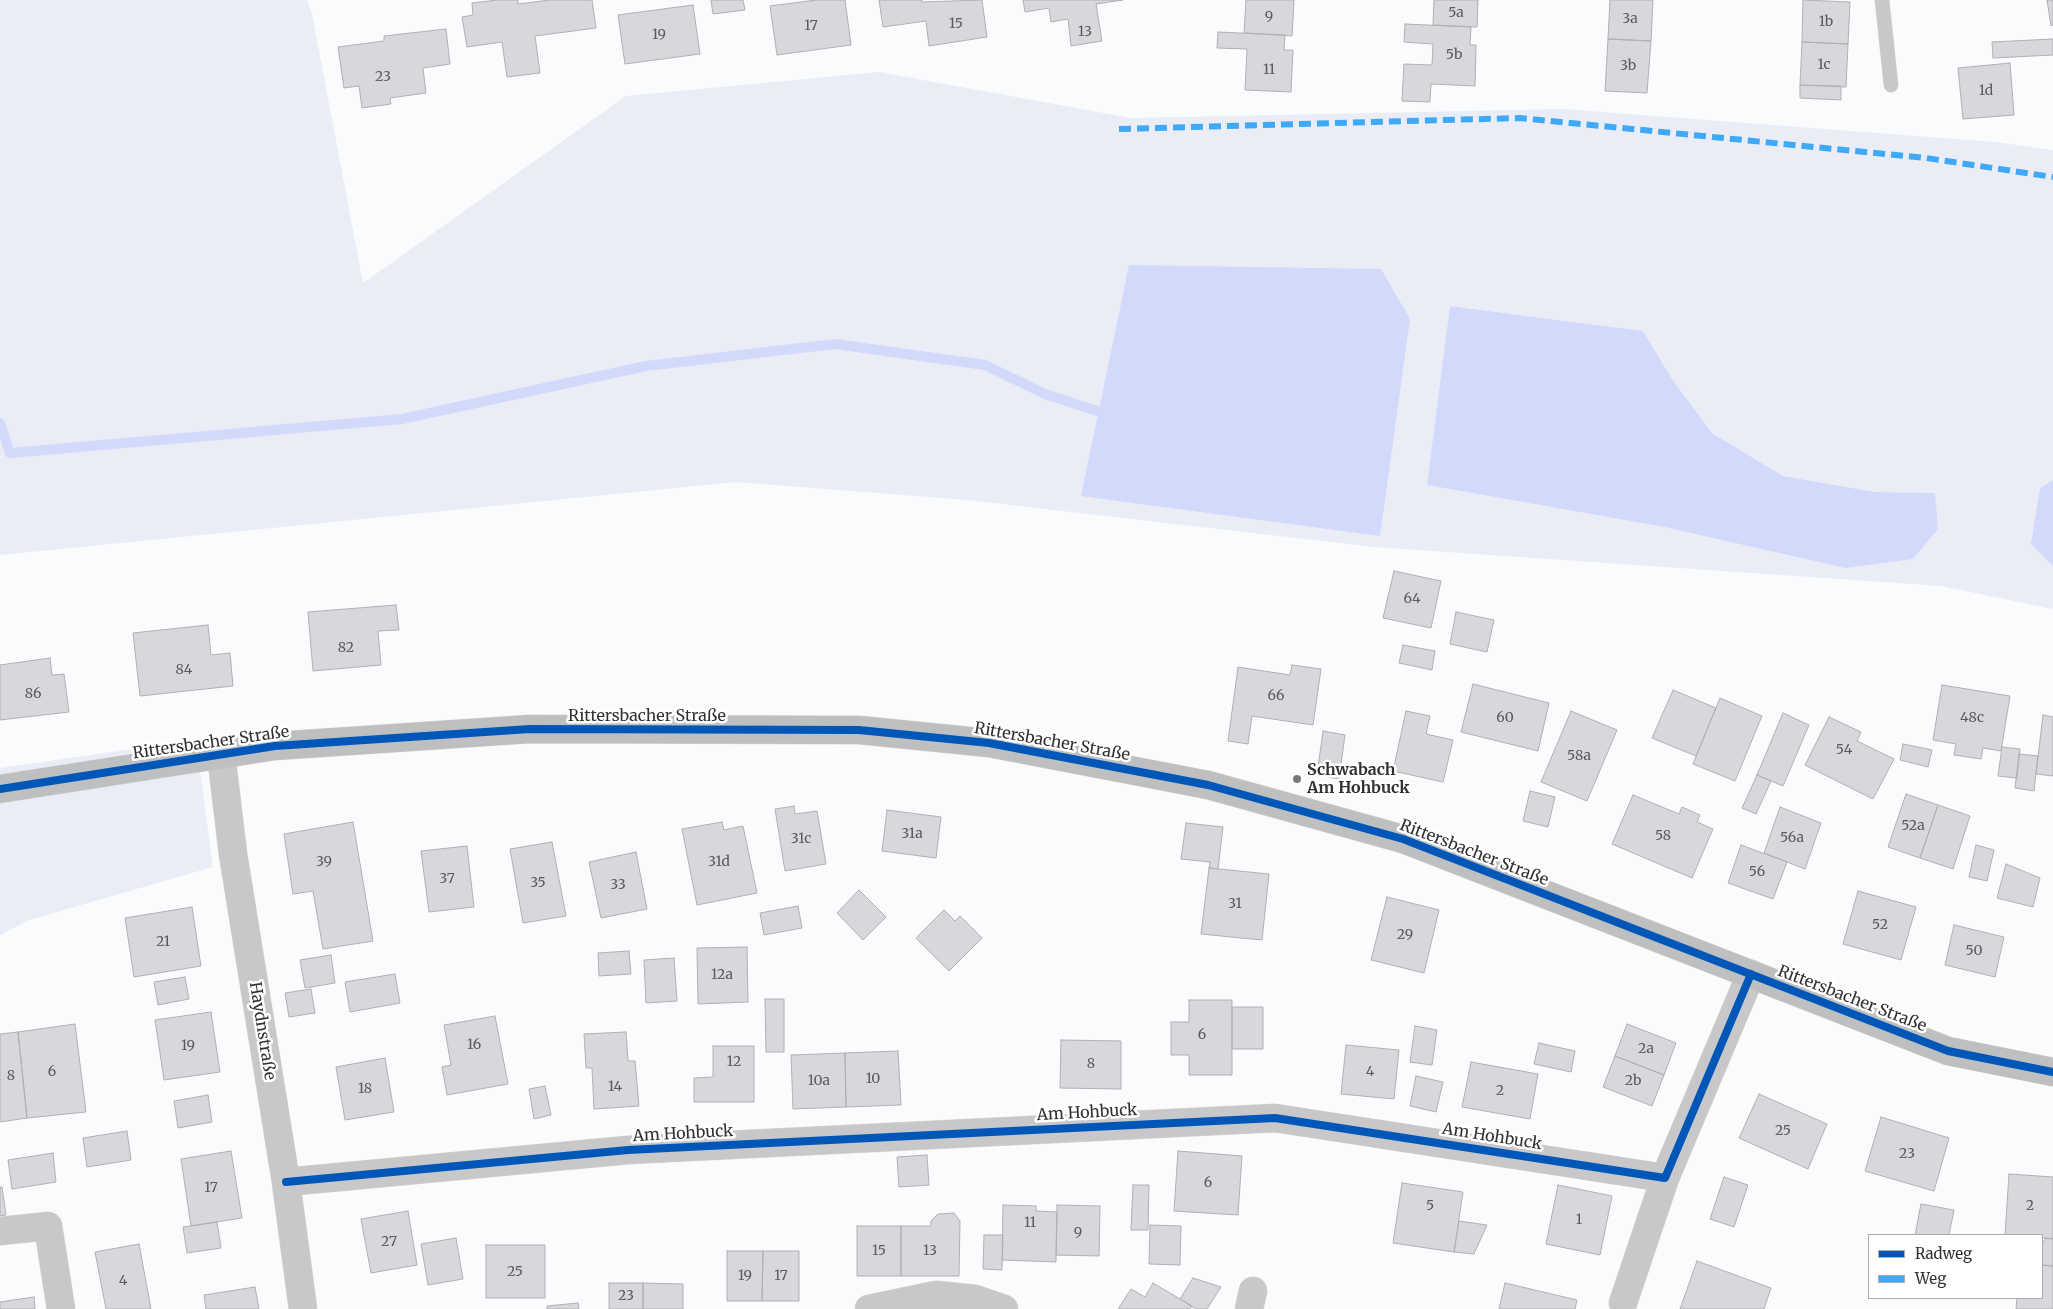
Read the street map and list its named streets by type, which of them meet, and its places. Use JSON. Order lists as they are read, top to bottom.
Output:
{
  "streets": {
    "main road": ["Rittersbacher Straße"],
    "street": ["Haydnstraße", "Am Hohbuck"]
  },
  "crossings": [
    ["Rittersbacher Straße", "Haydnstraße"],
    ["Haydnstraße", "Am Hohbuck"]
  ],
  "places": ["Schwabach Am Hohbuck"],
  "house_numbers": [
    "5a",
    "9",
    "3a",
    "1b",
    "15",
    "17",
    "13",
    "19",
    "5b",
    "1c",
    "3b",
    "11",
    "23",
    "1d",
    "64",
    "82",
    "84",
    "86",
    "66",
    "60",
    "48c",
    "54",
    "58a",
    "52a",
    "31a",
    "58",
    "56a",
    "31c",
    "39",
    "31d",
    "56",
    "37",
    "35",
    "33",
    "31",
    "52",
    "29",
    "21",
    "50",
    "12a",
    "6",
    "16",
    "19",
    "2a",
    "12",
    "8",
    "6",
    "4",
    "8",
    "10",
    "10a",
    "2b",
    "14",
    "18",
    "2",
    "25",
    "23",
    "6",
    "17",
    "5",
    "2",
    "1",
    "11",
    "9",
    "27",
    "15",
    "13",
    "25",
    "19",
    "17",
    "4",
    "23"
  ],
  "legend": ["Radweg", "Weg"]
}
